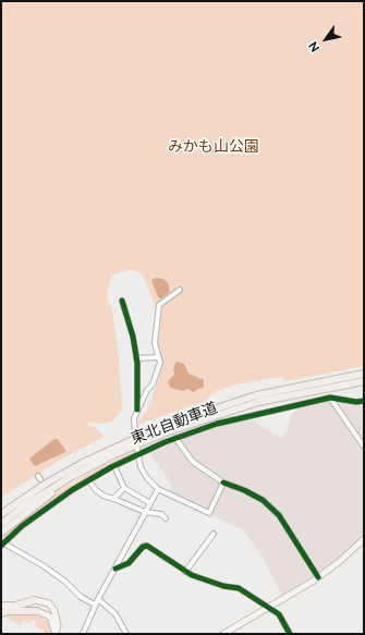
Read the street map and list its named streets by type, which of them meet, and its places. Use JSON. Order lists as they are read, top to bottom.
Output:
{
  "streets": {
    "highway": ["東北自動車道"]
  },
  "parks": ["みかも山公園"],
  "north": "bottom left"
}
